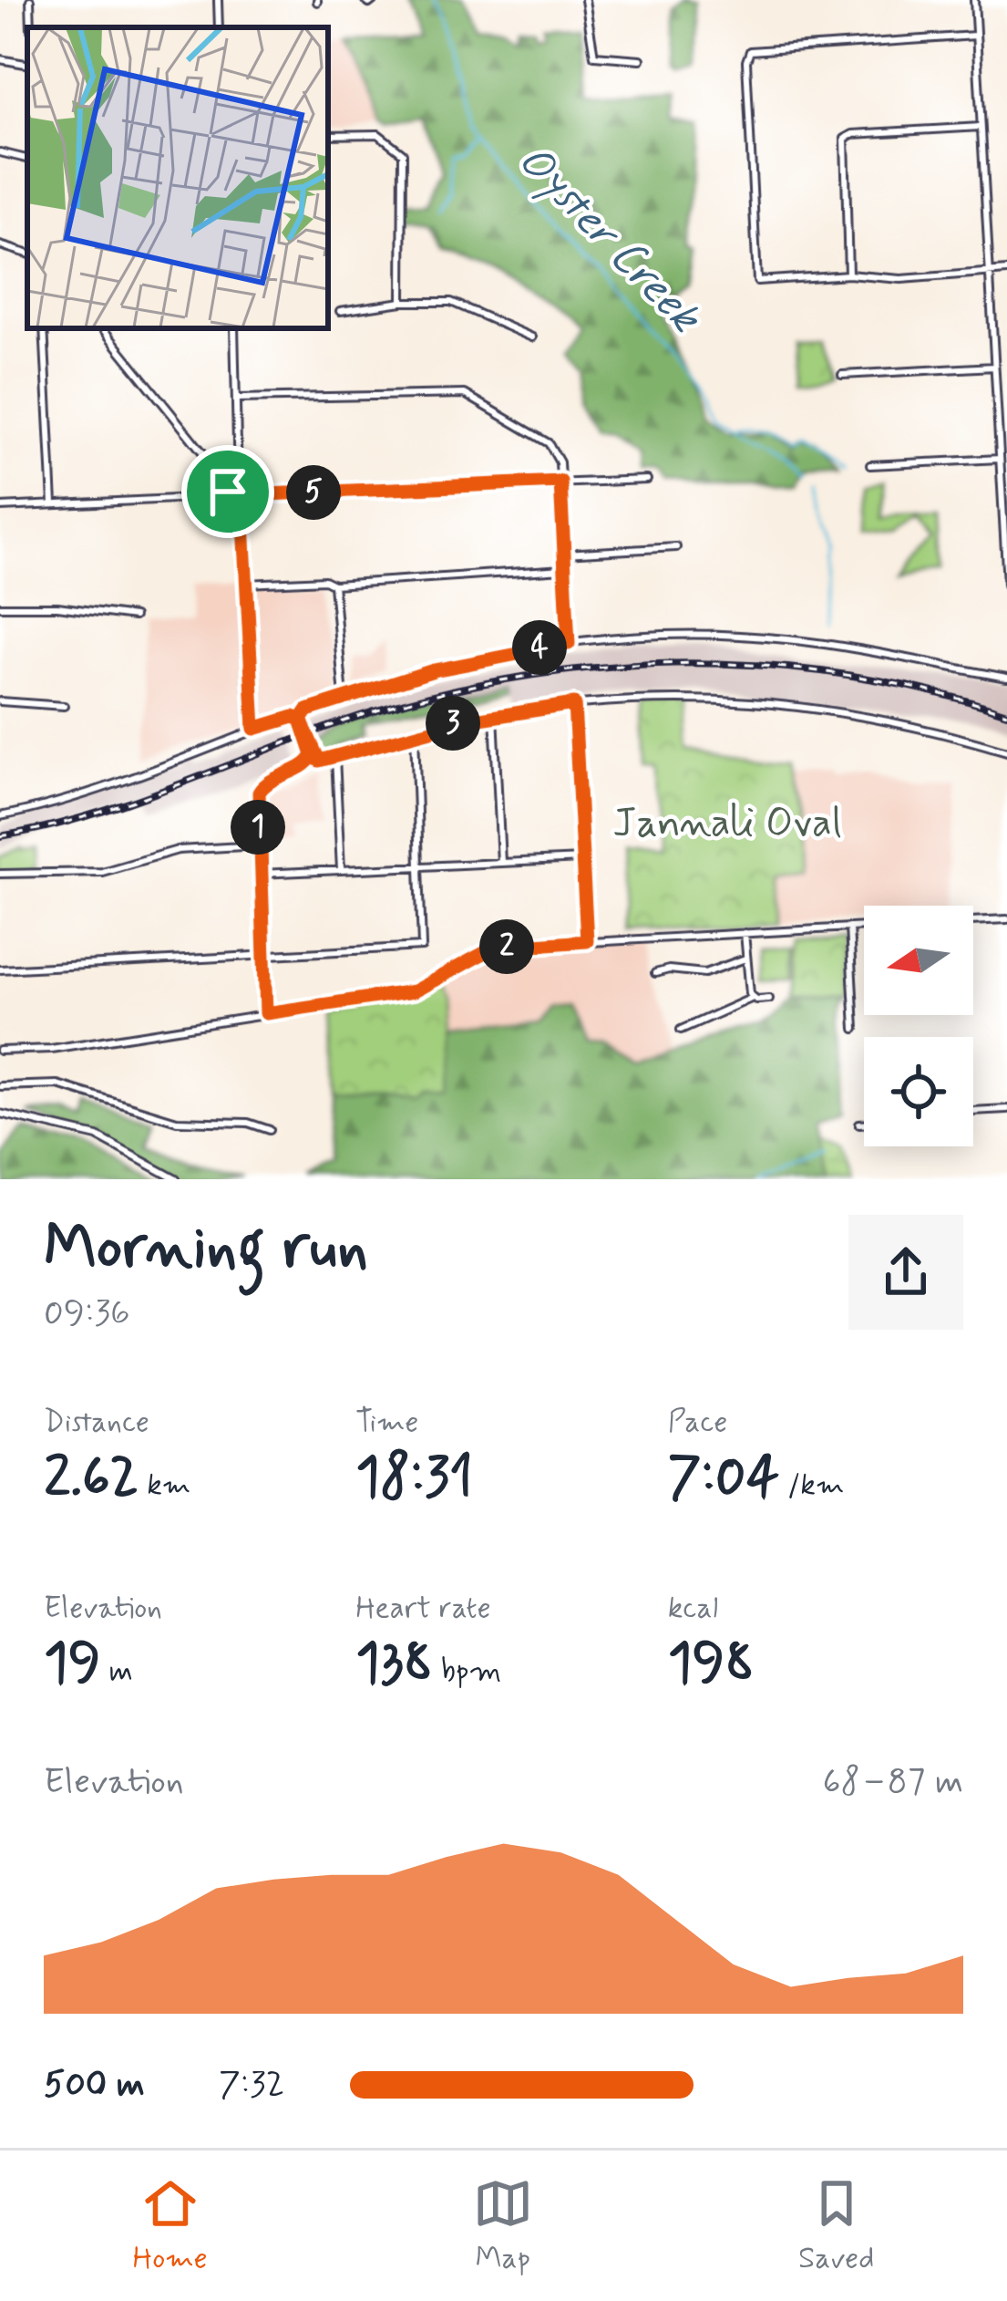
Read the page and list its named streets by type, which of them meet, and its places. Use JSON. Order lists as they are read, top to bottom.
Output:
{
  "water": ["Oyster Creek"],
  "parks": ["Jannali Oval"],
  "north": "left",
  "page": {
    "pins": [
      "5",
      "4",
      "3",
      "1",
      "2"
    ],
    "heading": ["Morning run", "09:36"],
    "stats": [
      ["Distance", "2.62 km"],
      ["Time", "18:31"],
      ["Pace", "7:04 /km"],
      ["Elevation", "19 m"],
      ["Heart rate", "138 bpm"],
      ["kcal", "198"]
    ],
    "chart": ["Elevation", "68–87 m"],
    "list": [
      {
        "name": "500 m",
        "note": "7:32"
      }
    ],
    "tabs": ["Home", "Map", "Saved"]
  }
}
